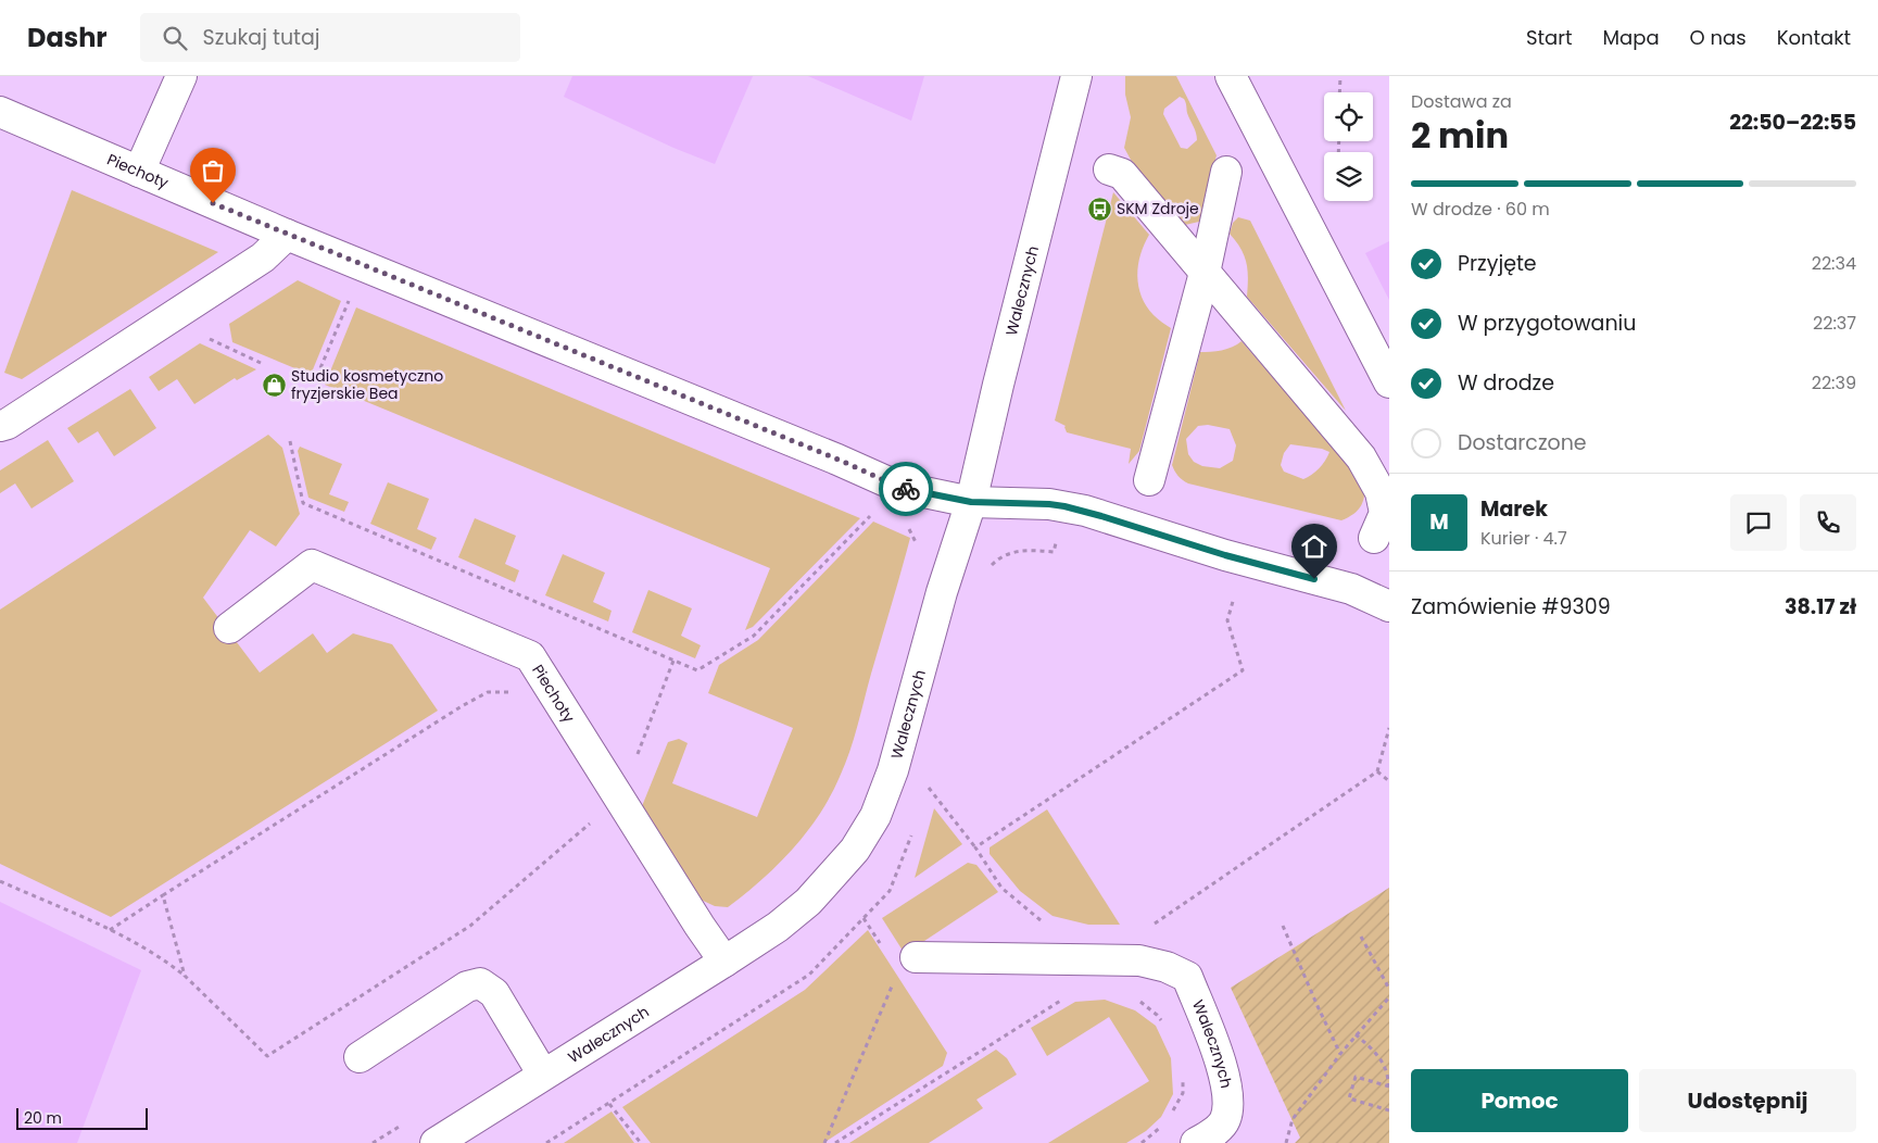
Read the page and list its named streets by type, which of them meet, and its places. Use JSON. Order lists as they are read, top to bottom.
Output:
{
  "streets": {
    "street": ["Piechoty", "Walecznych"]
  },
  "crossings": [
    ["Piechoty", "Walecznych"]
  ],
  "places": {
    "bus stop": ["SKM Zdroje"],
    "shop": ["Studio kosmetyczno fryzjerskie Bea"]
  },
  "scale_bar": "20 m",
  "page": {
    "header": "Dashr",
    "search": "Szukaj tutaj",
    "nav": [
      "Start",
      "Mapa",
      "O nas",
      "Kontakt"
    ],
    "heading": ["2 min", "Dostawa za", "22:50–22:55"],
    "panel": [
      "Marek",
      "Kurier · 4.7",
      "Zamówienie #9309",
      "38.17 zł"
    ],
    "bar": "W drodze · 60 m",
    "list": [
      ["Przyjęte", "22:34"],
      ["W przygotowaniu", "22:37"],
      ["W drodze", "22:39"],
      "Dostarczone"
    ],
    "round": "M",
    "buttons": ["Pomoc", "Udostępnij"],
    "scale": "20 m"
  }
}
